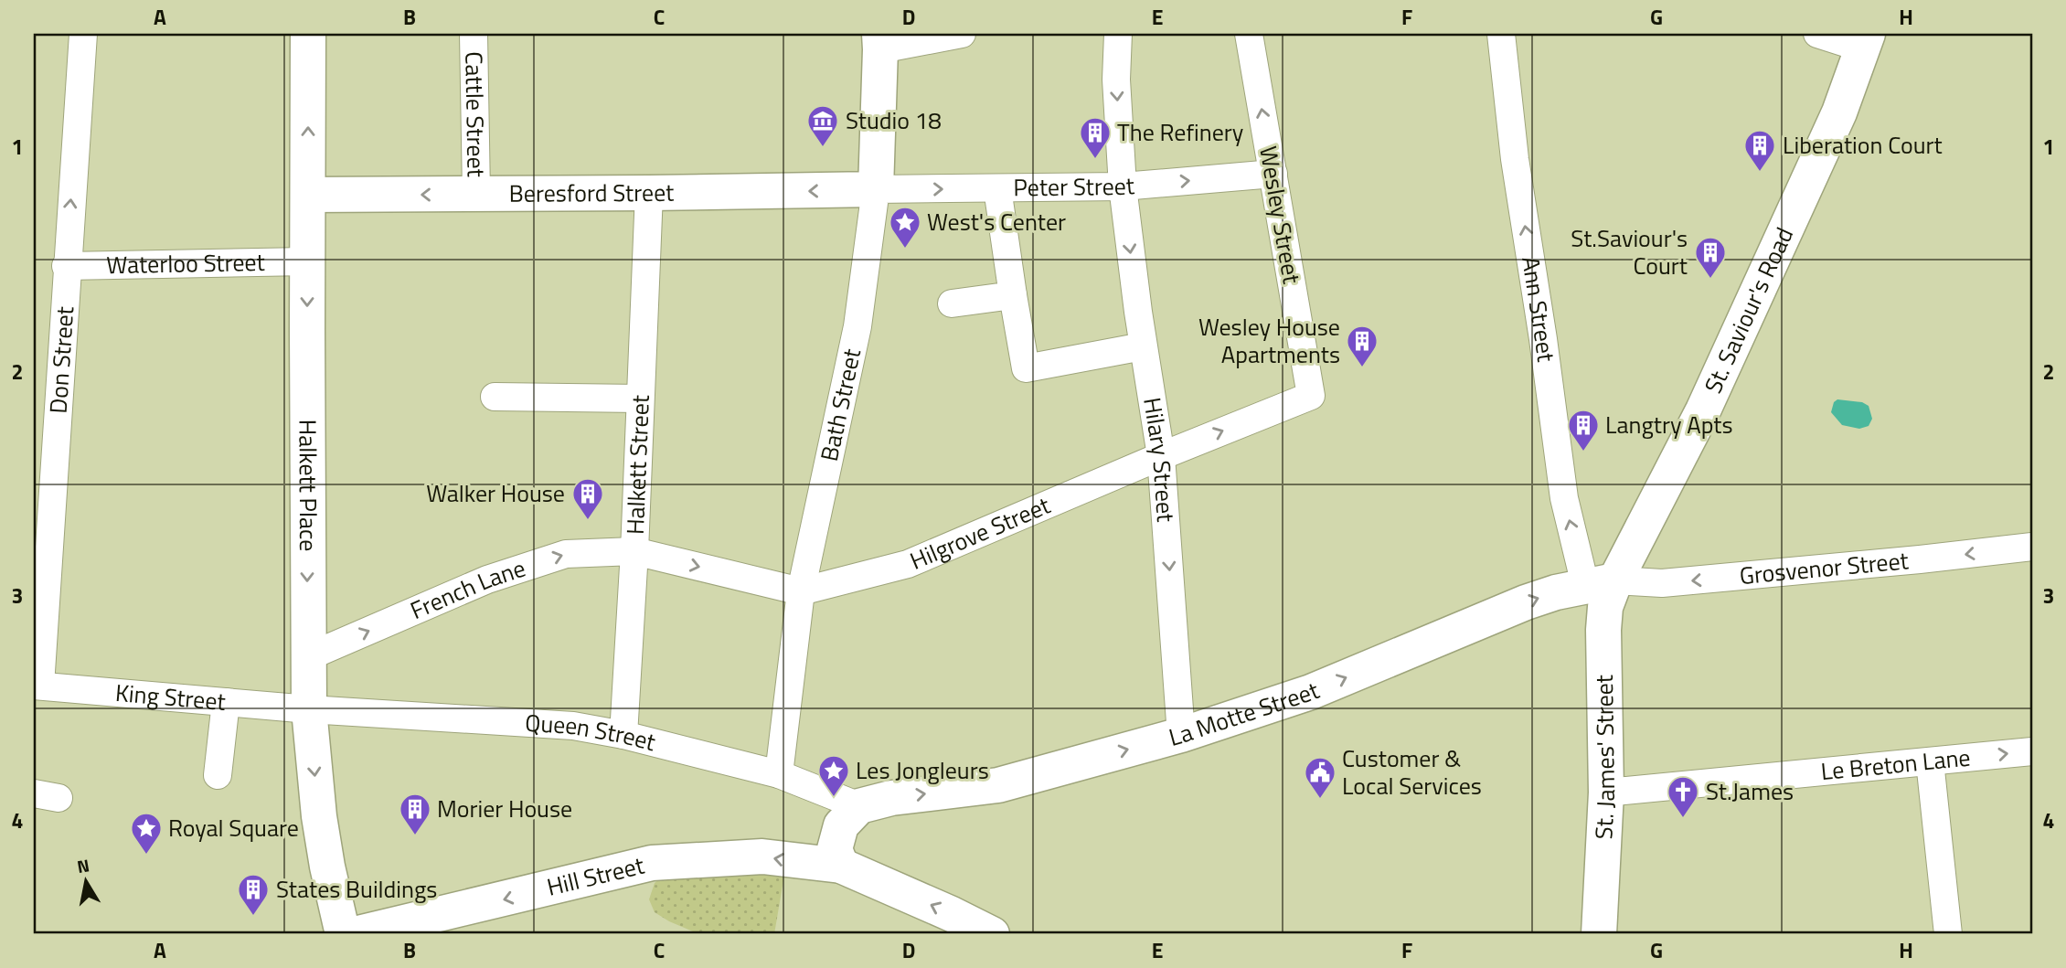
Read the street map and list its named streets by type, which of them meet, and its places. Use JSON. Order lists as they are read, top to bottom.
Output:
{
  "streets": {
    "main road": [
      "Beresford Street",
      "St. Saviour's Road",
      "Bath Street",
      "Halkett Place",
      "La Motte Street",
      "St. James' Street",
      "Hill Street"
    ],
    "street": [
      "Cattle Street",
      "Peter Street",
      "Wesley Street",
      "Waterloo Street",
      "Ann Street",
      "Don Street",
      "Hilary Street",
      "Halkett Street",
      "Hilgrove Street",
      "Grosvenor Street",
      "French Lane",
      "King Street",
      "Queen Street",
      "Le Breton Lane"
    ]
  },
  "crossings": [
    ["Cattle Street", "Beresford Street"],
    ["Peter Street", "Beresford Street"],
    ["Peter Street", "Wesley Street"],
    ["Peter Street", "Bath Street"],
    ["Peter Street", "Hilary Street"],
    ["Beresford Street", "Bath Street"],
    ["Beresford Street", "Halkett Street"],
    ["Beresford Street", "Halkett Place"],
    ["Wesley Street", "Hilgrove Street"],
    ["Waterloo Street", "Don Street"],
    ["Waterloo Street", "Halkett Place"],
    ["Ann Street", "St. Saviour's Road"],
    ["Ann Street", "Grosvenor Street"],
    ["Ann Street", "La Motte Street"],
    ["Ann Street", "St. James' Street"],
    ["St. Saviour's Road", "Grosvenor Street"],
    ["St. Saviour's Road", "La Motte Street"],
    ["St. Saviour's Road", "St. James' Street"],
    ["Don Street", "King Street"],
    ["Bath Street", "Hilgrove Street"],
    ["Bath Street", "Queen Street"],
    ["Hilary Street", "Hilgrove Street"],
    ["Hilary Street", "La Motte Street"],
    ["Halkett Street", "Hilgrove Street"],
    ["Halkett Street", "French Lane"],
    ["Halkett Street", "Queen Street"],
    ["Halkett Place", "French Lane"],
    ["Halkett Place", "King Street"],
    ["Halkett Place", "Queen Street"],
    ["Hilgrove Street", "French Lane"],
    ["Grosvenor Street", "La Motte Street"],
    ["Grosvenor Street", "St. James' Street"],
    ["King Street", "Queen Street"],
    ["La Motte Street", "Queen Street"],
    ["La Motte Street", "St. James' Street"],
    ["St. James' Street", "Le Breton Lane"]
  ],
  "one_way": [
    "Beresford Street",
    "Wesley Street",
    "Ann Street",
    "Don Street",
    "Hilary Street",
    "Hilgrove Street",
    "Grosvenor Street",
    "La Motte Street",
    "Hill Street"
  ],
  "places": {
    "museum": ["Studio 18"],
    "building": [
      "The Refinery",
      "Liberation Court",
      "St.Saviour's Court",
      "Wesley House Apartments",
      "Langtry Apts",
      "Walker House",
      "Morier House",
      "States Buildings"
    ],
    "place": ["West's Center", "Les Jongleurs", "Royal Square"],
    "public building": ["Customer & Local Services"],
    "church": ["St.James"]
  },
  "north": "top",
  "grid": {
    "columns": [
      "A",
      "B",
      "C",
      "D",
      "E",
      "F",
      "G",
      "H"
    ],
    "rows": [
      "1",
      "2",
      "3",
      "4"
    ]
  }
}
